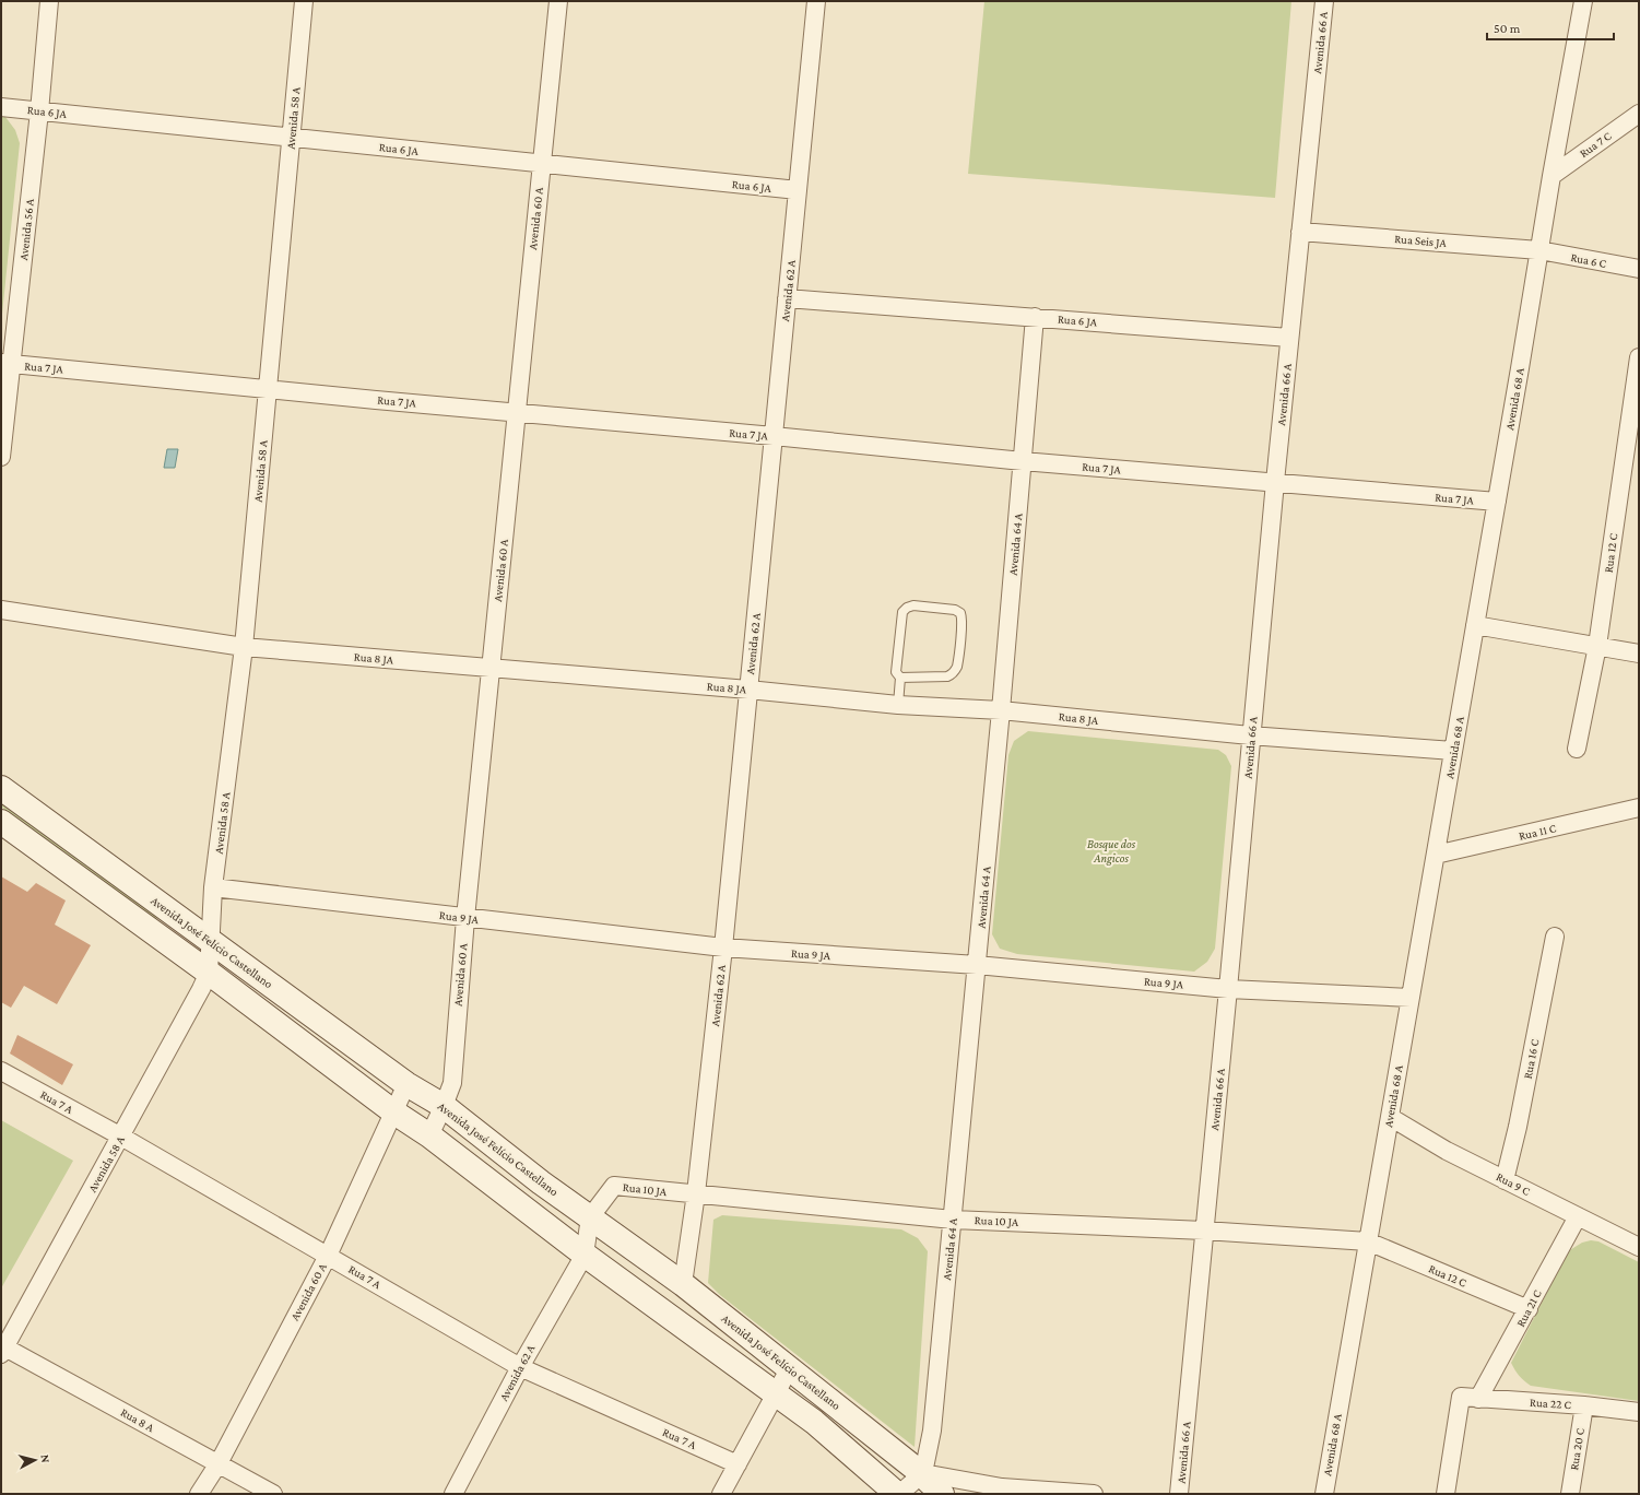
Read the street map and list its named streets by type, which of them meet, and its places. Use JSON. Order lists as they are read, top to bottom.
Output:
{
  "streets": {
    "main road": ["Avenida José Felício Castellano"],
    "street": [
      "Avenida 66 A",
      "Rua 6 JA",
      "Avenida 58 A",
      "Rua 7 C",
      "Avenida 60 A",
      "Avenida 56 A",
      "Rua Seis JA",
      "Rua 6 C",
      "Avenida 62 A",
      "Rua 7 JA",
      "Avenida 68 A",
      "Avenida 64 A",
      "Rua 12 C",
      "Rua 8 JA",
      "Rua 11 C",
      "Rua 9 JA",
      "Rua 16 C",
      "Rua 7 A",
      "Rua 9 C",
      "Rua 10 JA",
      "Rua 21 C",
      "Rua 22 C",
      "Rua 8 A",
      "Rua 20 C"
    ]
  },
  "crossings": [
    ["Avenida 66 A", "Rua 6 JA"],
    ["Avenida 66 A", "Rua Seis JA"],
    ["Avenida 66 A", "Rua 7 JA"],
    ["Avenida 66 A", "Rua 8 JA"],
    ["Avenida 66 A", "Rua 9 JA"],
    ["Avenida 66 A", "Rua 10 JA"],
    ["Rua 6 JA", "Avenida 58 A"],
    ["Rua 6 JA", "Avenida 60 A"],
    ["Rua 6 JA", "Avenida 56 A"],
    ["Rua 6 JA", "Avenida 62 A"],
    ["Rua 6 JA", "Avenida 64 A"],
    ["Avenida 58 A", "Rua 7 JA"],
    ["Avenida 58 A", "Rua 8 JA"],
    ["Avenida 58 A", "Rua 9 JA"],
    ["Avenida 58 A", "Avenida José Felício Castellano"],
    ["Avenida 58 A", "Rua 7 A"],
    ["Avenida 58 A", "Rua 8 A"],
    ["Rua 7 C", "Avenida 68 A"],
    ["Avenida 60 A", "Rua 7 JA"],
    ["Avenida 60 A", "Rua 8 JA"],
    ["Avenida 60 A", "Rua 9 JA"],
    ["Avenida 60 A", "Avenida José Felício Castellano"],
    ["Avenida 60 A", "Rua 7 A"],
    ["Avenida 60 A", "Rua 8 A"],
    ["Avenida 56 A", "Rua 7 JA"],
    ["Rua Seis JA", "Rua 6 C"],
    ["Rua Seis JA", "Avenida 68 A"],
    ["Rua 6 C", "Avenida 68 A"],
    ["Avenida 62 A", "Rua 7 JA"],
    ["Avenida 62 A", "Rua 8 JA"],
    ["Avenida 62 A", "Rua 9 JA"],
    ["Avenida 62 A", "Avenida José Felício Castellano"],
    ["Avenida 62 A", "Rua 7 A"],
    ["Avenida 62 A", "Rua 10 JA"],
    ["Rua 7 JA", "Avenida 68 A"],
    ["Rua 7 JA", "Avenida 64 A"],
    ["Avenida 68 A", "Rua 12 C"],
    ["Avenida 68 A", "Rua 8 JA"],
    ["Avenida 68 A", "Rua 11 C"],
    ["Avenida 68 A", "Rua 9 JA"],
    ["Avenida 68 A", "Rua 9 C"],
    ["Avenida 68 A", "Rua 10 JA"],
    ["Avenida 64 A", "Rua 8 JA"],
    ["Avenida 64 A", "Rua 9 JA"],
    ["Avenida 64 A", "Avenida José Felício Castellano"],
    ["Avenida 64 A", "Rua 10 JA"],
    ["Rua 12 C", "Rua 10 JA"],
    ["Rua 12 C", "Rua 21 C"],
    ["Avenida José Felício Castellano", "Rua 10 JA"],
    ["Rua 16 C", "Rua 9 C"],
    ["Rua 9 C", "Rua 21 C"],
    ["Rua 21 C", "Rua 22 C"],
    ["Rua 22 C", "Rua 20 C"]
  ],
  "parks": ["Bosque dos Angicos"],
  "scale_bar": "50 m",
  "north": "right"
}
